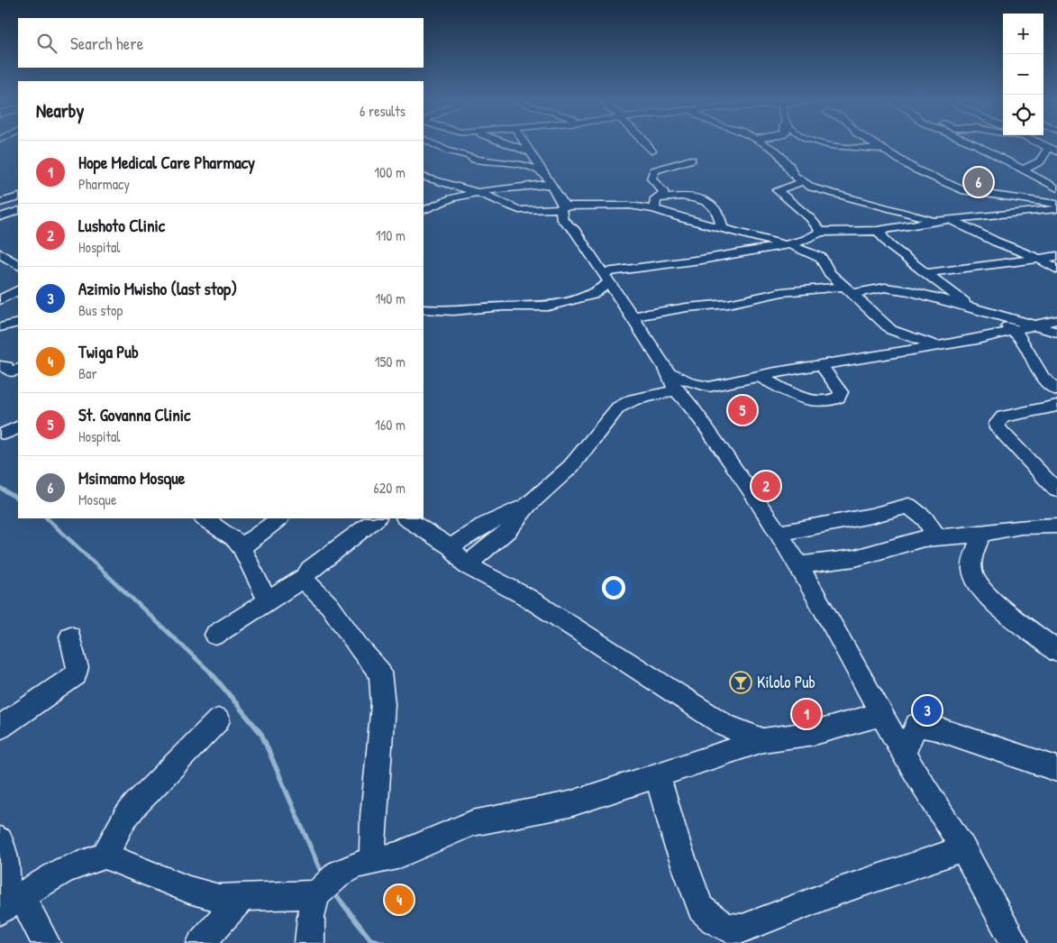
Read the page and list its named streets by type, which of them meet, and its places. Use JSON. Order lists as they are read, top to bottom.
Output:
{
  "places": {
    "bar": ["Kilolo Pub"]
  },
  "page": {
    "map_buttons": ["+", "−"],
    "search": "Search here",
    "heading": ["Nearby", "6 results"],
    "list": [
      {
        "mark": "1",
        "name": "Hope Medical Care Pharmacy",
        "note": "Pharmacy",
        "value": "100 m"
      },
      {
        "mark": "2",
        "name": "Lushoto Clinic",
        "note": "Hospital",
        "value": "110 m"
      },
      {
        "mark": "3",
        "name": "Azimio Mwisho (last stop)",
        "note": "Bus stop",
        "value": "140 m"
      },
      {
        "mark": "4",
        "name": "Twiga Pub",
        "note": "Bar",
        "value": "150 m"
      },
      {
        "mark": "5",
        "name": "St. Govanna Clinic",
        "note": "Hospital",
        "value": "160 m"
      },
      {
        "mark": "6",
        "name": "Msimamo Mosque",
        "note": "Mosque",
        "value": "620 m"
      }
    ],
    "pins": [
      "6",
      "5",
      "2",
      "3",
      "1",
      "4"
    ]
  }
}
